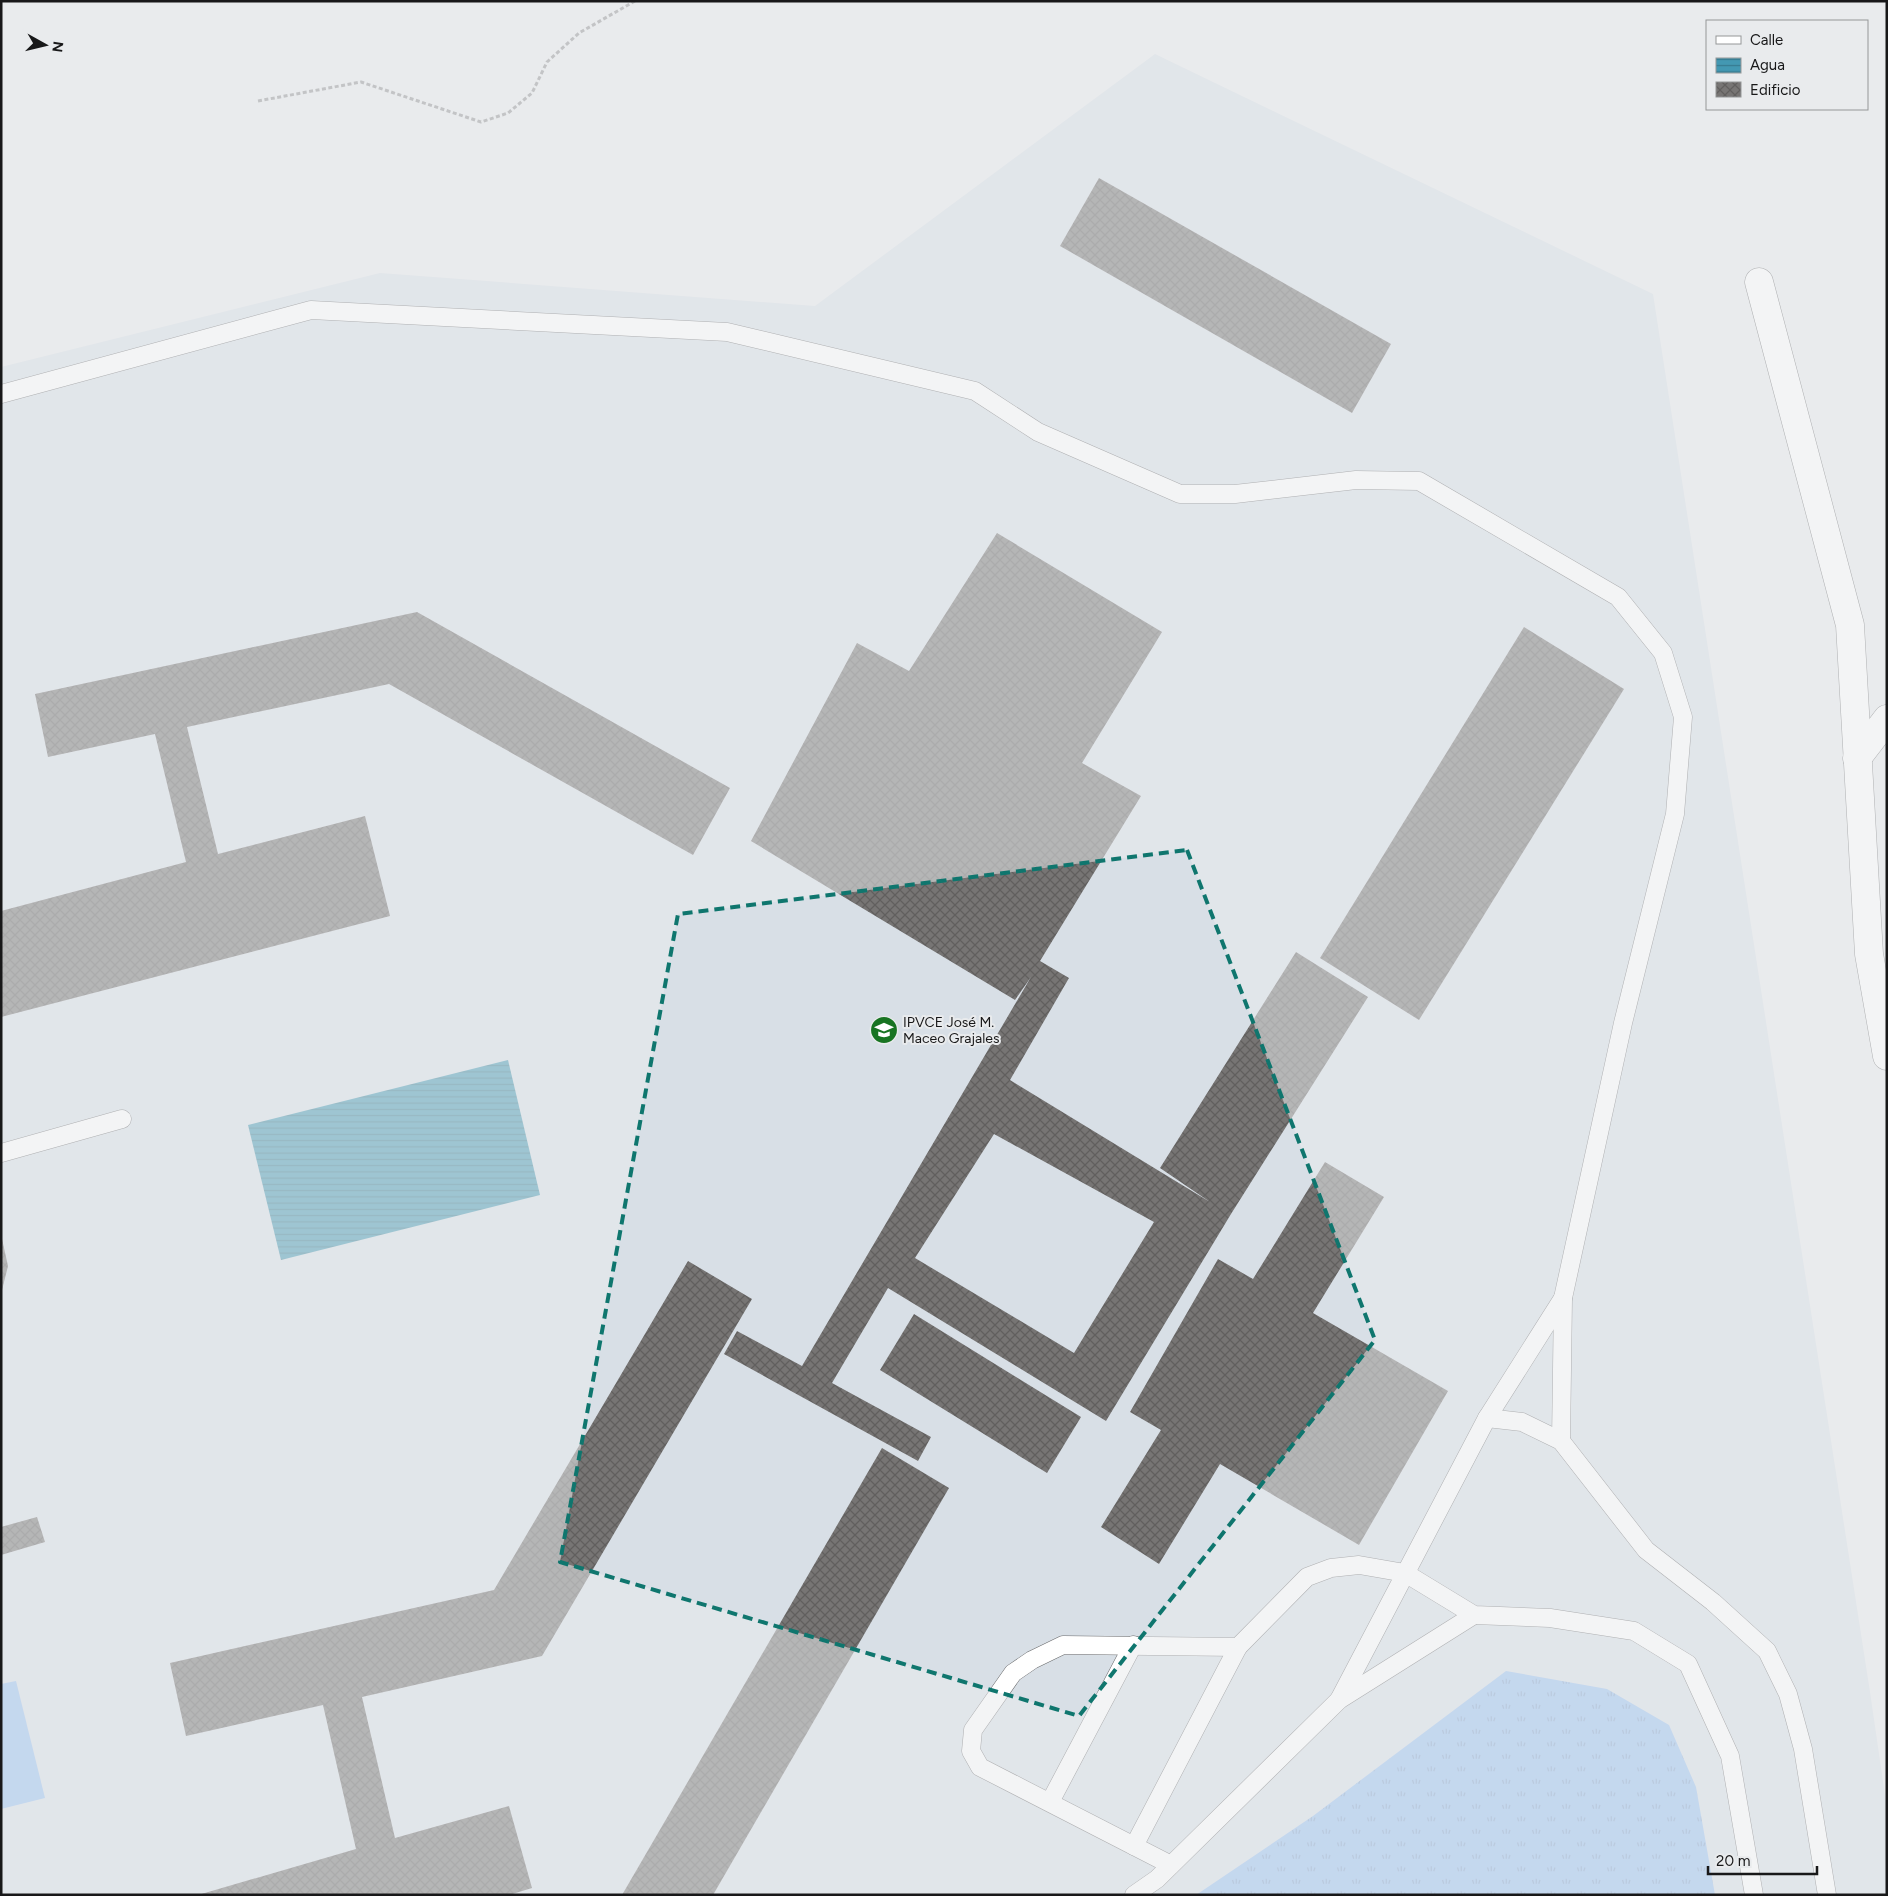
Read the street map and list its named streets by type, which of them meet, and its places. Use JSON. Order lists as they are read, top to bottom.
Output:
{
  "places": {
    "school or university": ["IPVCE José M. Maceo Grajales"]
  },
  "legend": ["Calle", "Agua", "Edificio"],
  "scale_bar": "20 m",
  "north": "right"
}
